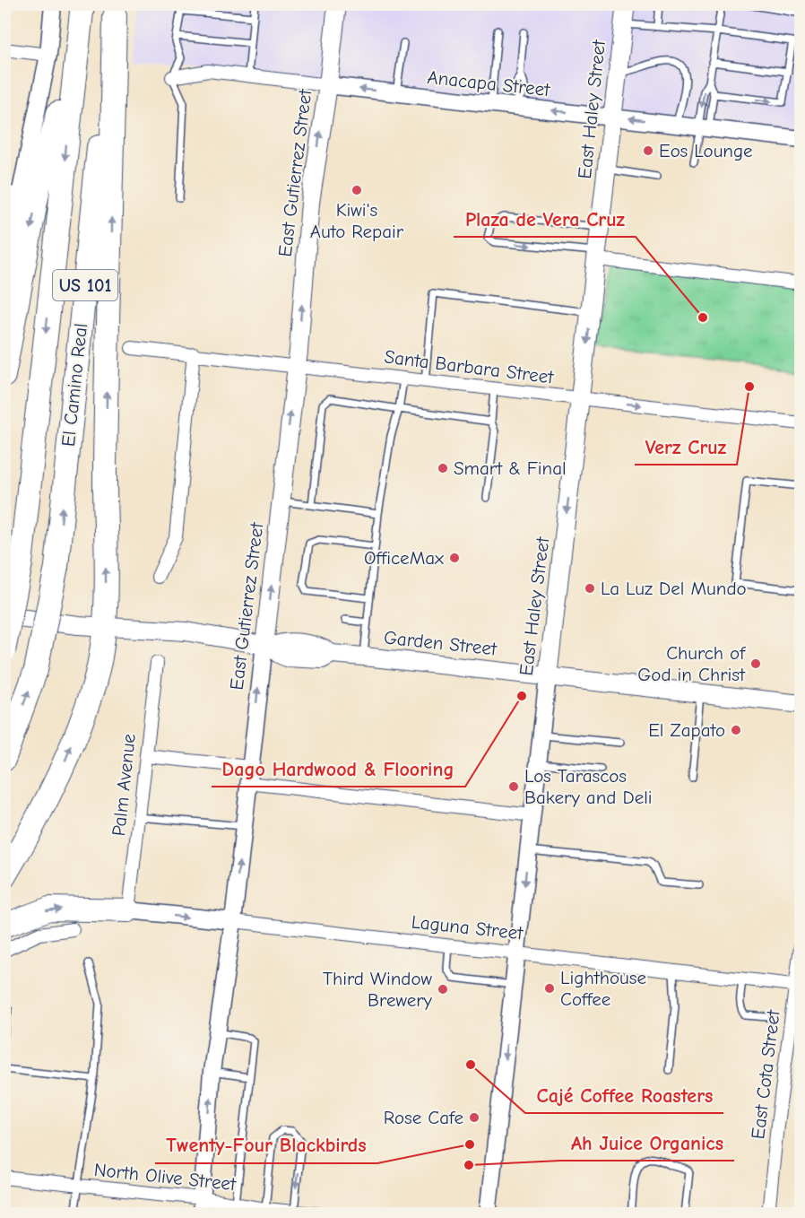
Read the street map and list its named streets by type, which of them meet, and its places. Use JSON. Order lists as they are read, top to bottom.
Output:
{
  "streets": {
    "highway": ["US 101", "El Camino Real"],
    "main road": ["East Haley Street", "East Gutierrez Street", "Garden Street"],
    "street": [
      "Anacapa Street",
      "Santa Barbara Street",
      "Palm Avenue",
      "Laguna Street",
      "East Cota Street",
      "North Olive Street"
    ]
  },
  "crossings": [
    ["Anacapa Street", "East Haley Street"],
    ["Anacapa Street", "East Gutierrez Street"],
    ["East Haley Street", "Santa Barbara Street"],
    ["East Haley Street", "Garden Street"],
    ["East Haley Street", "Laguna Street"],
    ["East Gutierrez Street", "Santa Barbara Street"],
    ["East Gutierrez Street", "Garden Street"],
    ["East Gutierrez Street", "Laguna Street"],
    ["East Gutierrez Street", "North Olive Street"],
    ["Palm Avenue", "Laguna Street"],
    ["Laguna Street", "East Cota Street"]
  ],
  "one_way": ["Anacapa Street", "East Haley Street", "East Gutierrez Street"],
  "places": [
    "Eos Lounge",
    "Kiwi's Auto Repair",
    "Plaza de Vera Cruz",
    "Verz Cruz",
    "Smart & Final",
    "OfficeMax",
    "La Luz Del Mundo",
    "Church of God in Christ",
    "Dago Hardwood & Flooring",
    "El Zapato",
    "Los Tarascos Bakery and Deli",
    "Lighthouse Coffee",
    "Third Window Brewery",
    "Cajé Coffee Roasters",
    "Rose Cafe",
    "Twenty-Four Blackbirds",
    "Ah Juice Organics"
  ]
}
